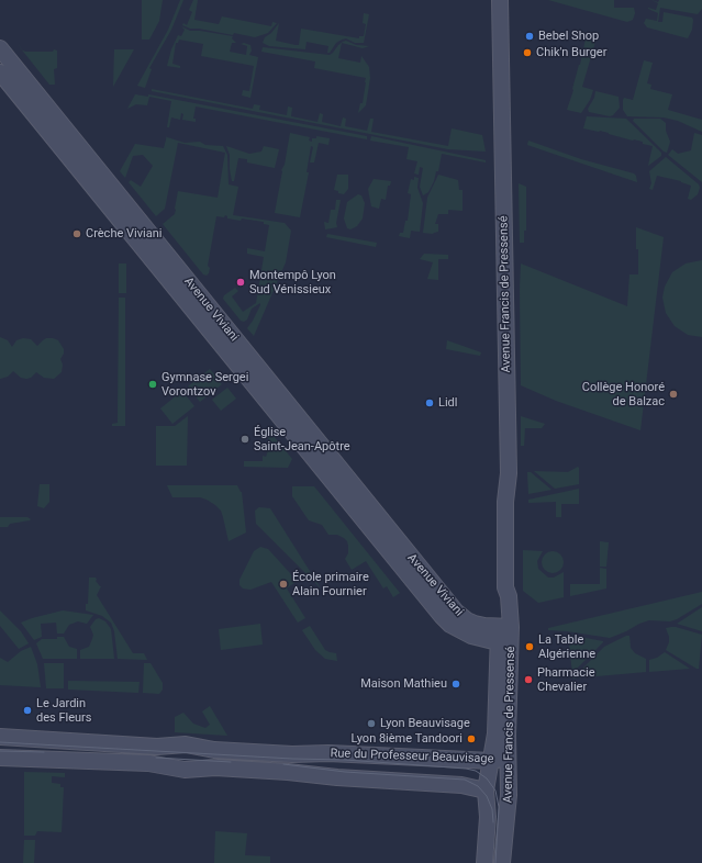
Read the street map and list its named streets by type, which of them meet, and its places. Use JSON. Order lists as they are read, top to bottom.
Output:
{
  "streets": {
    "street": ["Avenue Francis de Pressensé", "Avenue Viviani", "Rue du Professeur Beauvisage"]
  },
  "crossings": [
    ["Avenue Francis de Pressensé", "Avenue Viviani"],
    ["Avenue Francis de Pressensé", "Rue du Professeur Beauvisage"]
  ],
  "places": [
    "Bebel Shop",
    "Chik'n Burger",
    "Crèche Viviani",
    "Montempô Lyon Sud Vénissieux",
    "Gymnase Sergei Vorontzov",
    "Collège Honoré de Balzac",
    "Lidl",
    "Église Saint-Jean-Apôtre",
    "École primaire Alain Fournier",
    "La Table Algérienne",
    "Pharmacie Chevalier",
    "Maison Mathieu",
    "Le Jardin des Fleurs",
    "Lyon Beauvisage",
    "Lyon 8ième Tandoori"
  ]
}
